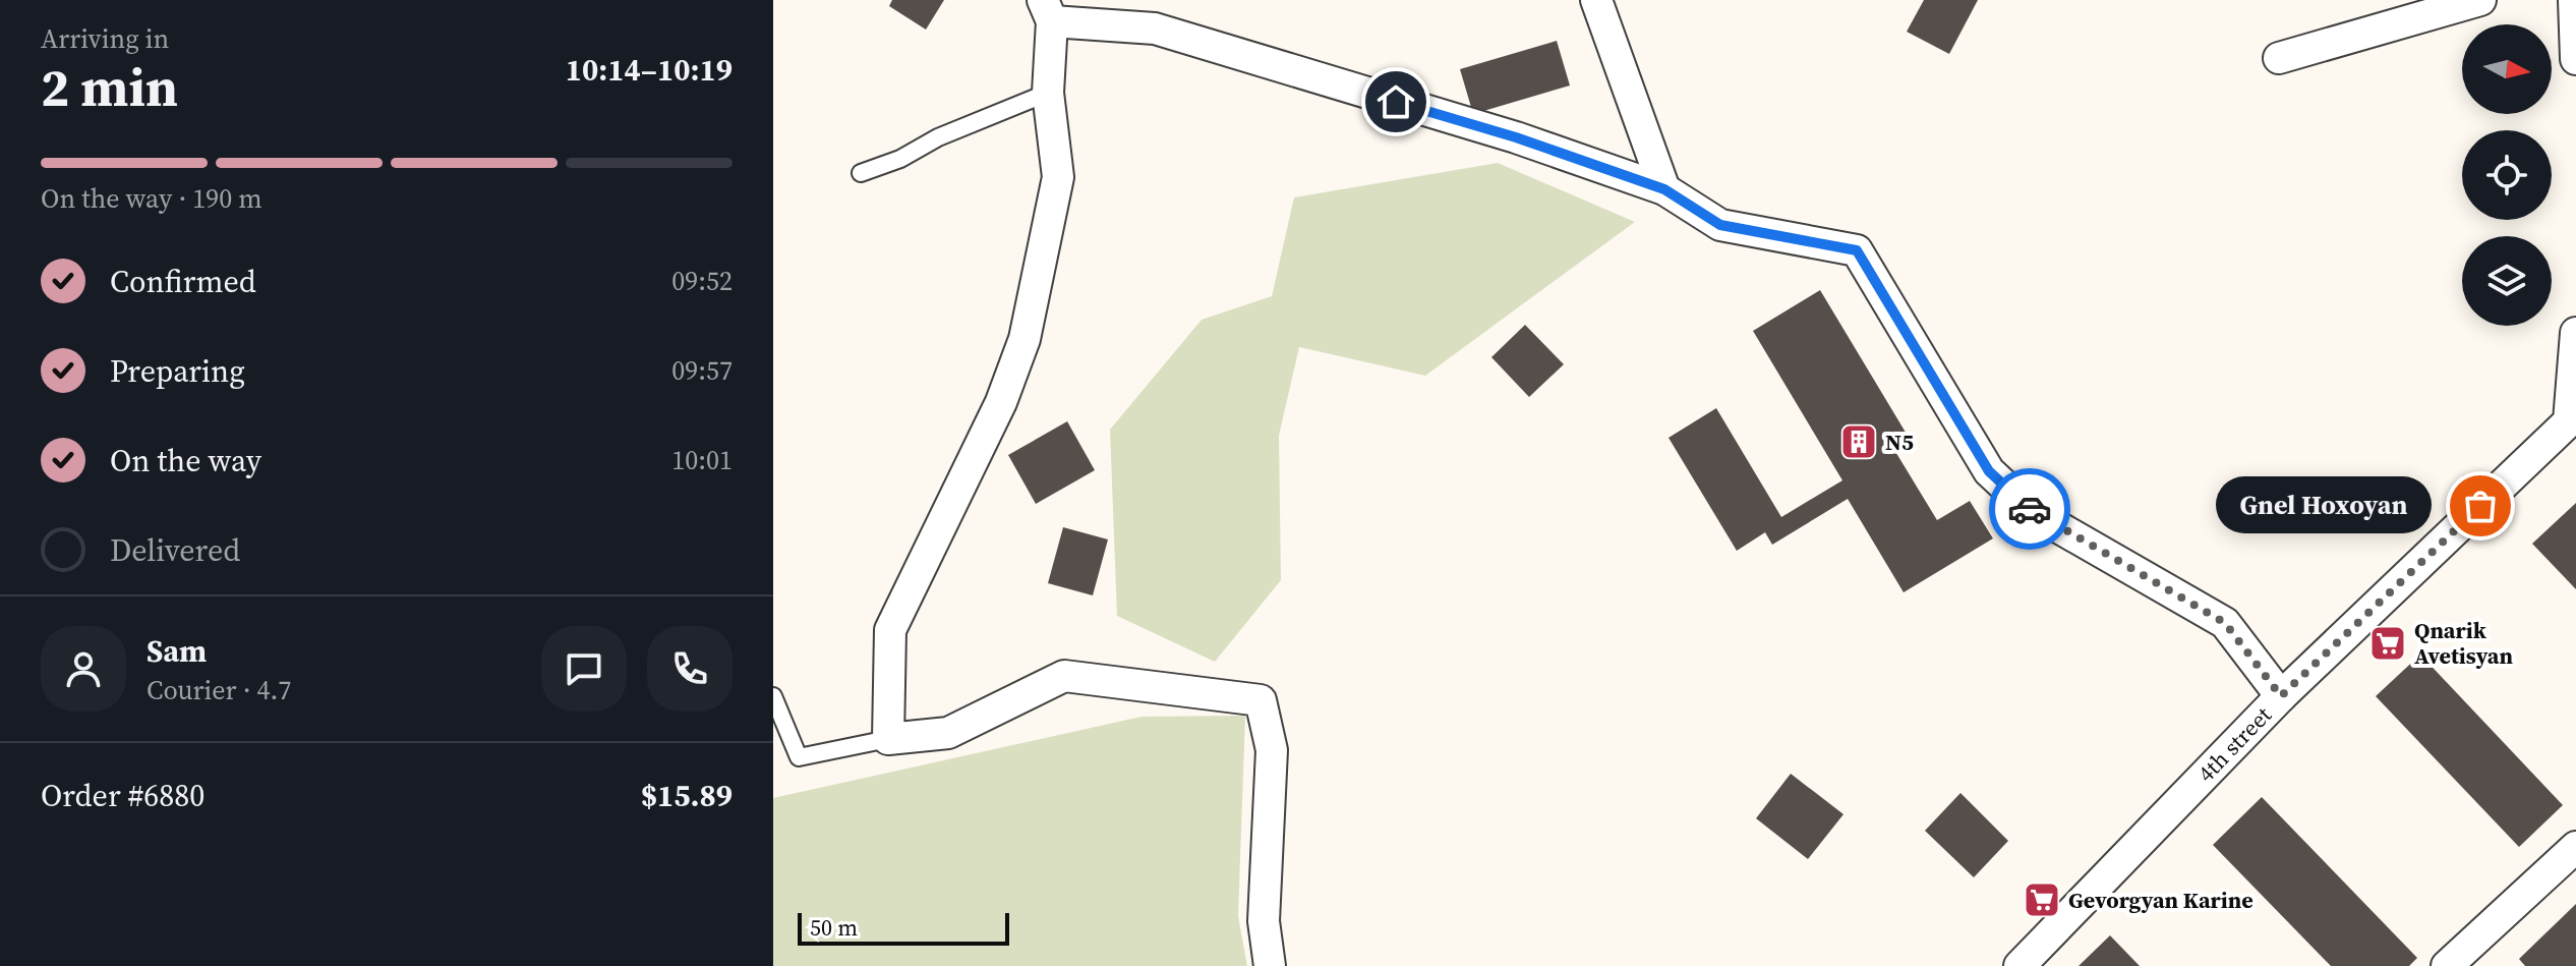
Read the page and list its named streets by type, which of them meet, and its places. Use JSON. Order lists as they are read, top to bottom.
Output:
{
  "streets": {
    "street": ["4th street"]
  },
  "places": {
    "building": ["N5"],
    "other": ["Gnel Hoxoyan"],
    "supermarket": ["Qnarik Avetisyan", "Gevorgyan Karine"]
  },
  "scale_bar": "50 m",
  "north": "right",
  "page": {
    "heading": ["2 min", "Arriving in", "10:14–10:19"],
    "panel": [
      "Sam",
      "Courier · 4.7",
      "Order #6880",
      "$15.89"
    ],
    "bar": "On the way · 190 m",
    "list": [
      ["Confirmed", "09:52"],
      ["Preparing", "09:57"],
      ["On the way", "10:01"],
      "Delivered"
    ],
    "bubble": "Gnel Hoxoyan",
    "scale": "50 m"
  }
}
